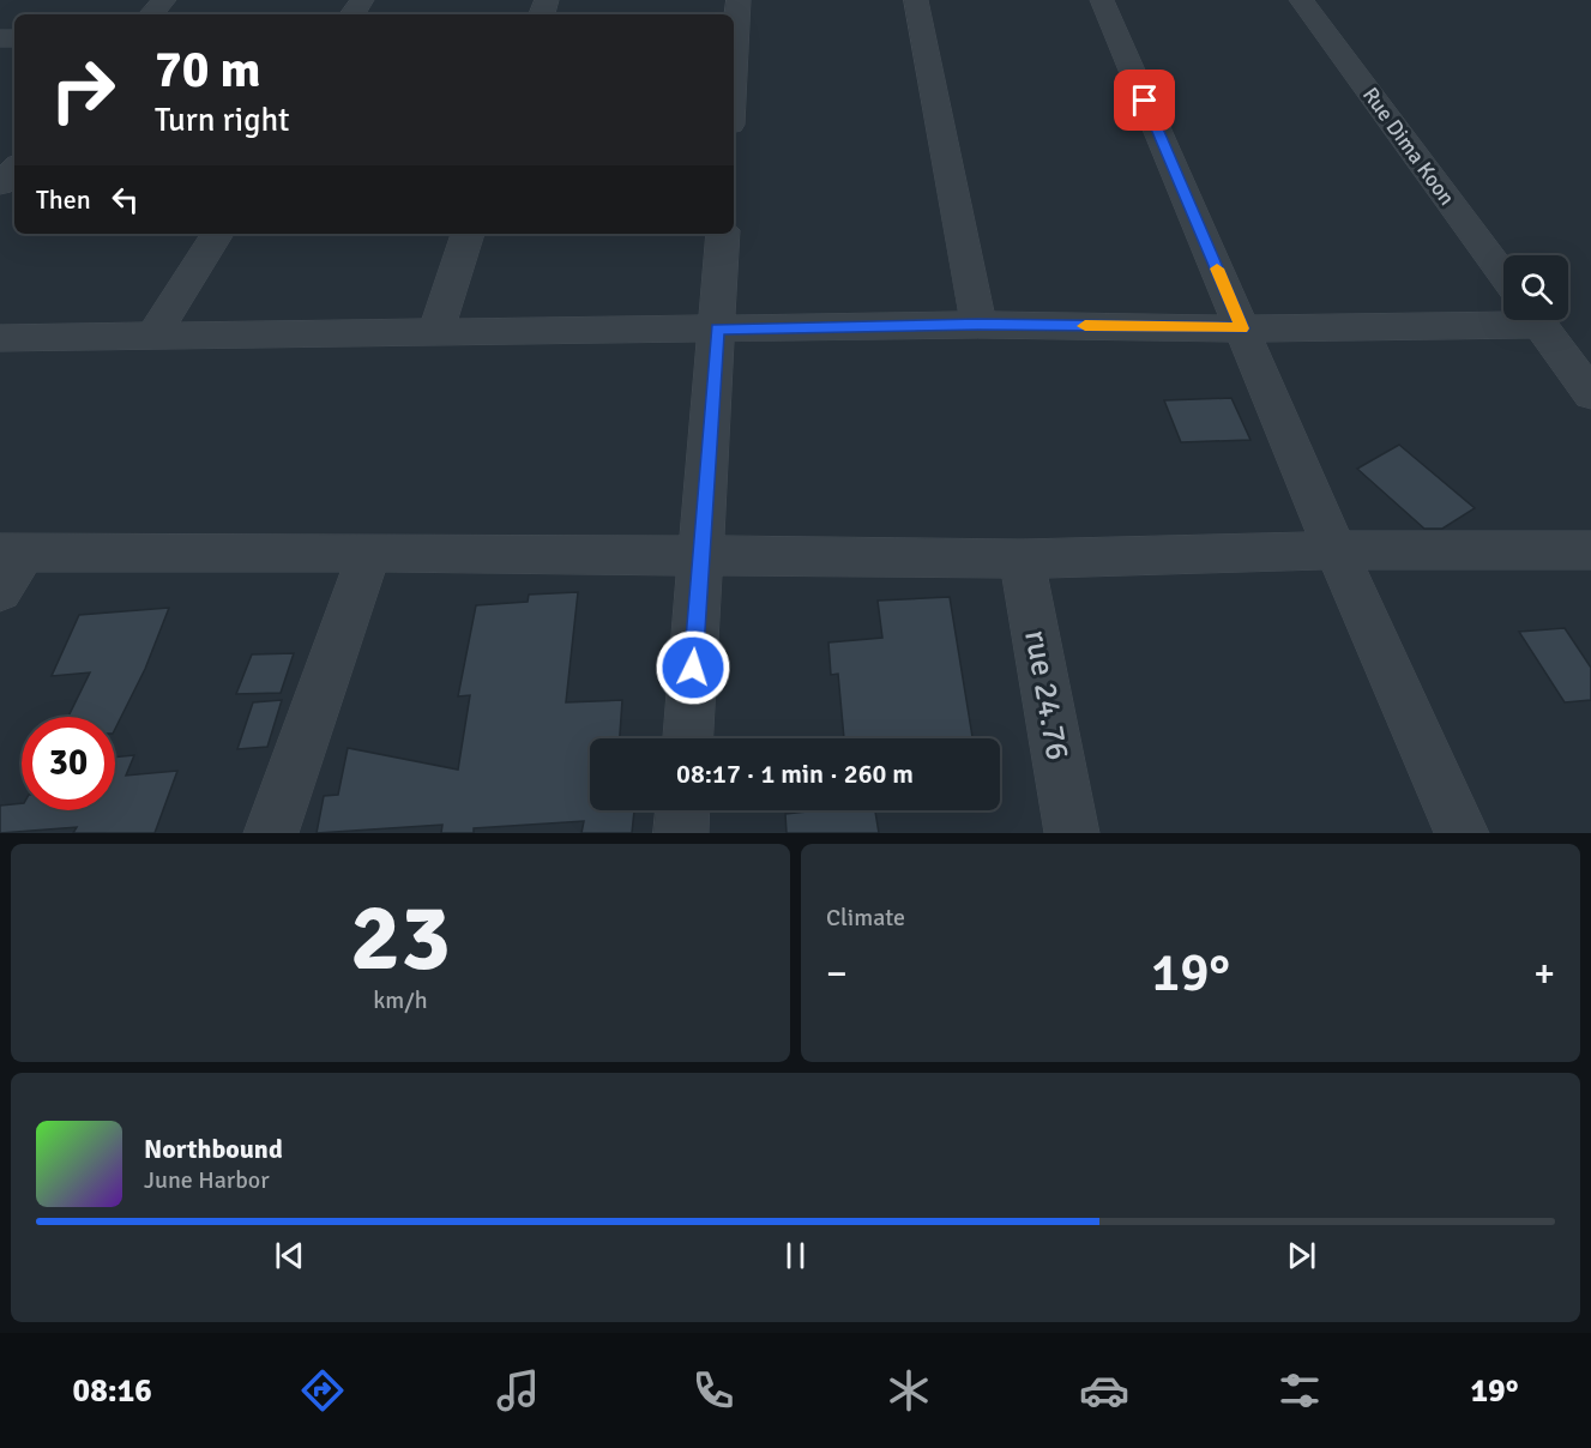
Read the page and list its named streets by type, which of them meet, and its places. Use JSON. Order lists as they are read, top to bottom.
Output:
{
  "streets": {
    "street": ["Rue Dima Koon", "rue 24.76"]
  },
  "page": {
    "turn": ["70 m", "Turn right"],
    "then": "Then",
    "limit": "30",
    "trip": "08:17 · 1 min · 260 m",
    "tile": [
      ["23", "km/h"],
      "Climate"
    ],
    "heat": ["−", "19°", "+"],
    "song": ["Northbound", "June Harbor"],
    "tabs": ["08:16", "19°"]
  }
}
